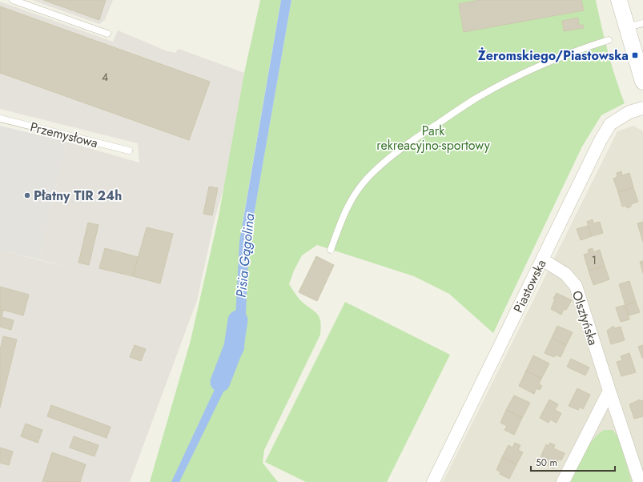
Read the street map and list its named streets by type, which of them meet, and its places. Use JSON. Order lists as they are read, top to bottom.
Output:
{
  "streets": {
    "street": ["Piastowska", "Olsztyńska"],
    "lane": ["Przemysłowa"]
  },
  "crossings": [
    ["Piastowska", "Olsztyńska"]
  ],
  "water": ["Pisia Gągolina"],
  "parks": ["Park rekreacyjno-sportowy"],
  "places": {
    "transit": ["Żeromskiego/Piastowska"],
    "other": ["Płatny TIR 24h"]
  },
  "house_numbers": ["4", "1"],
  "scale_bar": "50 m"
}
